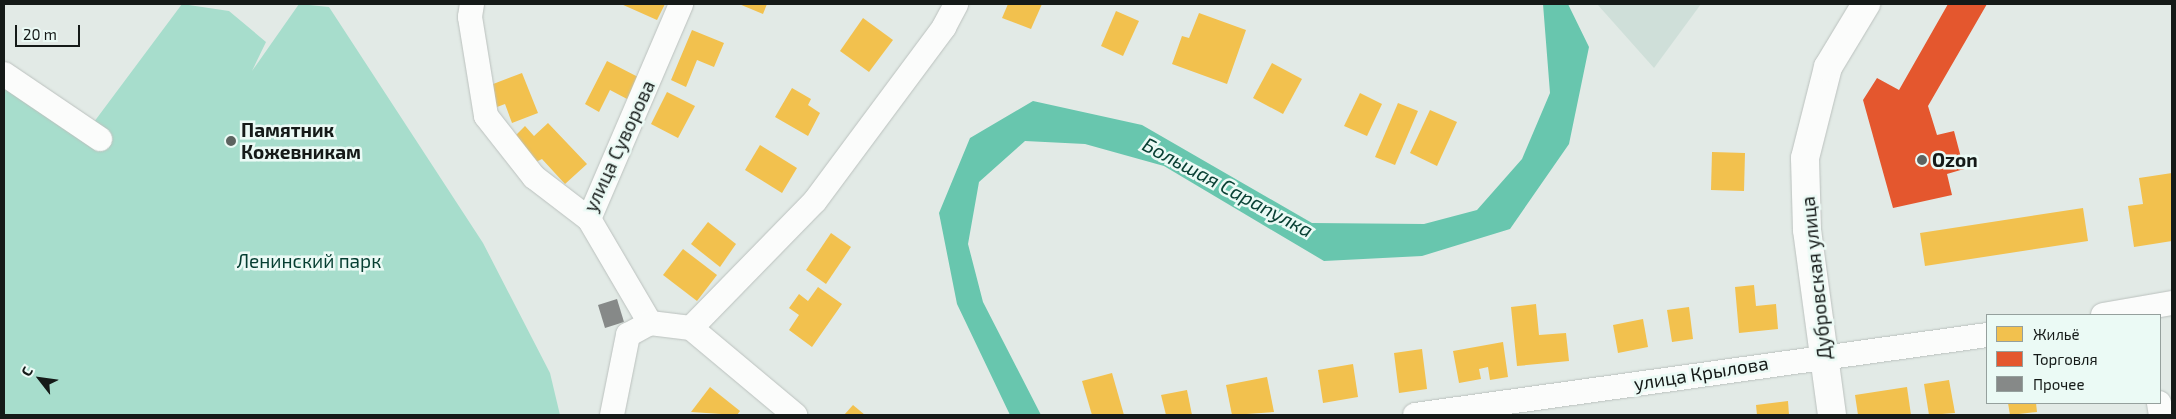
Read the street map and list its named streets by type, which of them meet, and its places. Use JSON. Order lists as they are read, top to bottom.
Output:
{
  "streets": {
    "street": ["улица Суворова", "Дубровская улица", "улица Крылова"]
  },
  "crossings": [
    ["Дубровская улица", "улица Крылова"]
  ],
  "water": ["Большая Сарапулка"],
  "parks": ["Ленинский парк"],
  "places": ["Памятник Кожевникам", "Ozon"],
  "legend": ["Жильё", "Торговля", "Прочее"],
  "scale_bar": "20 m",
  "north": "top left"
}
